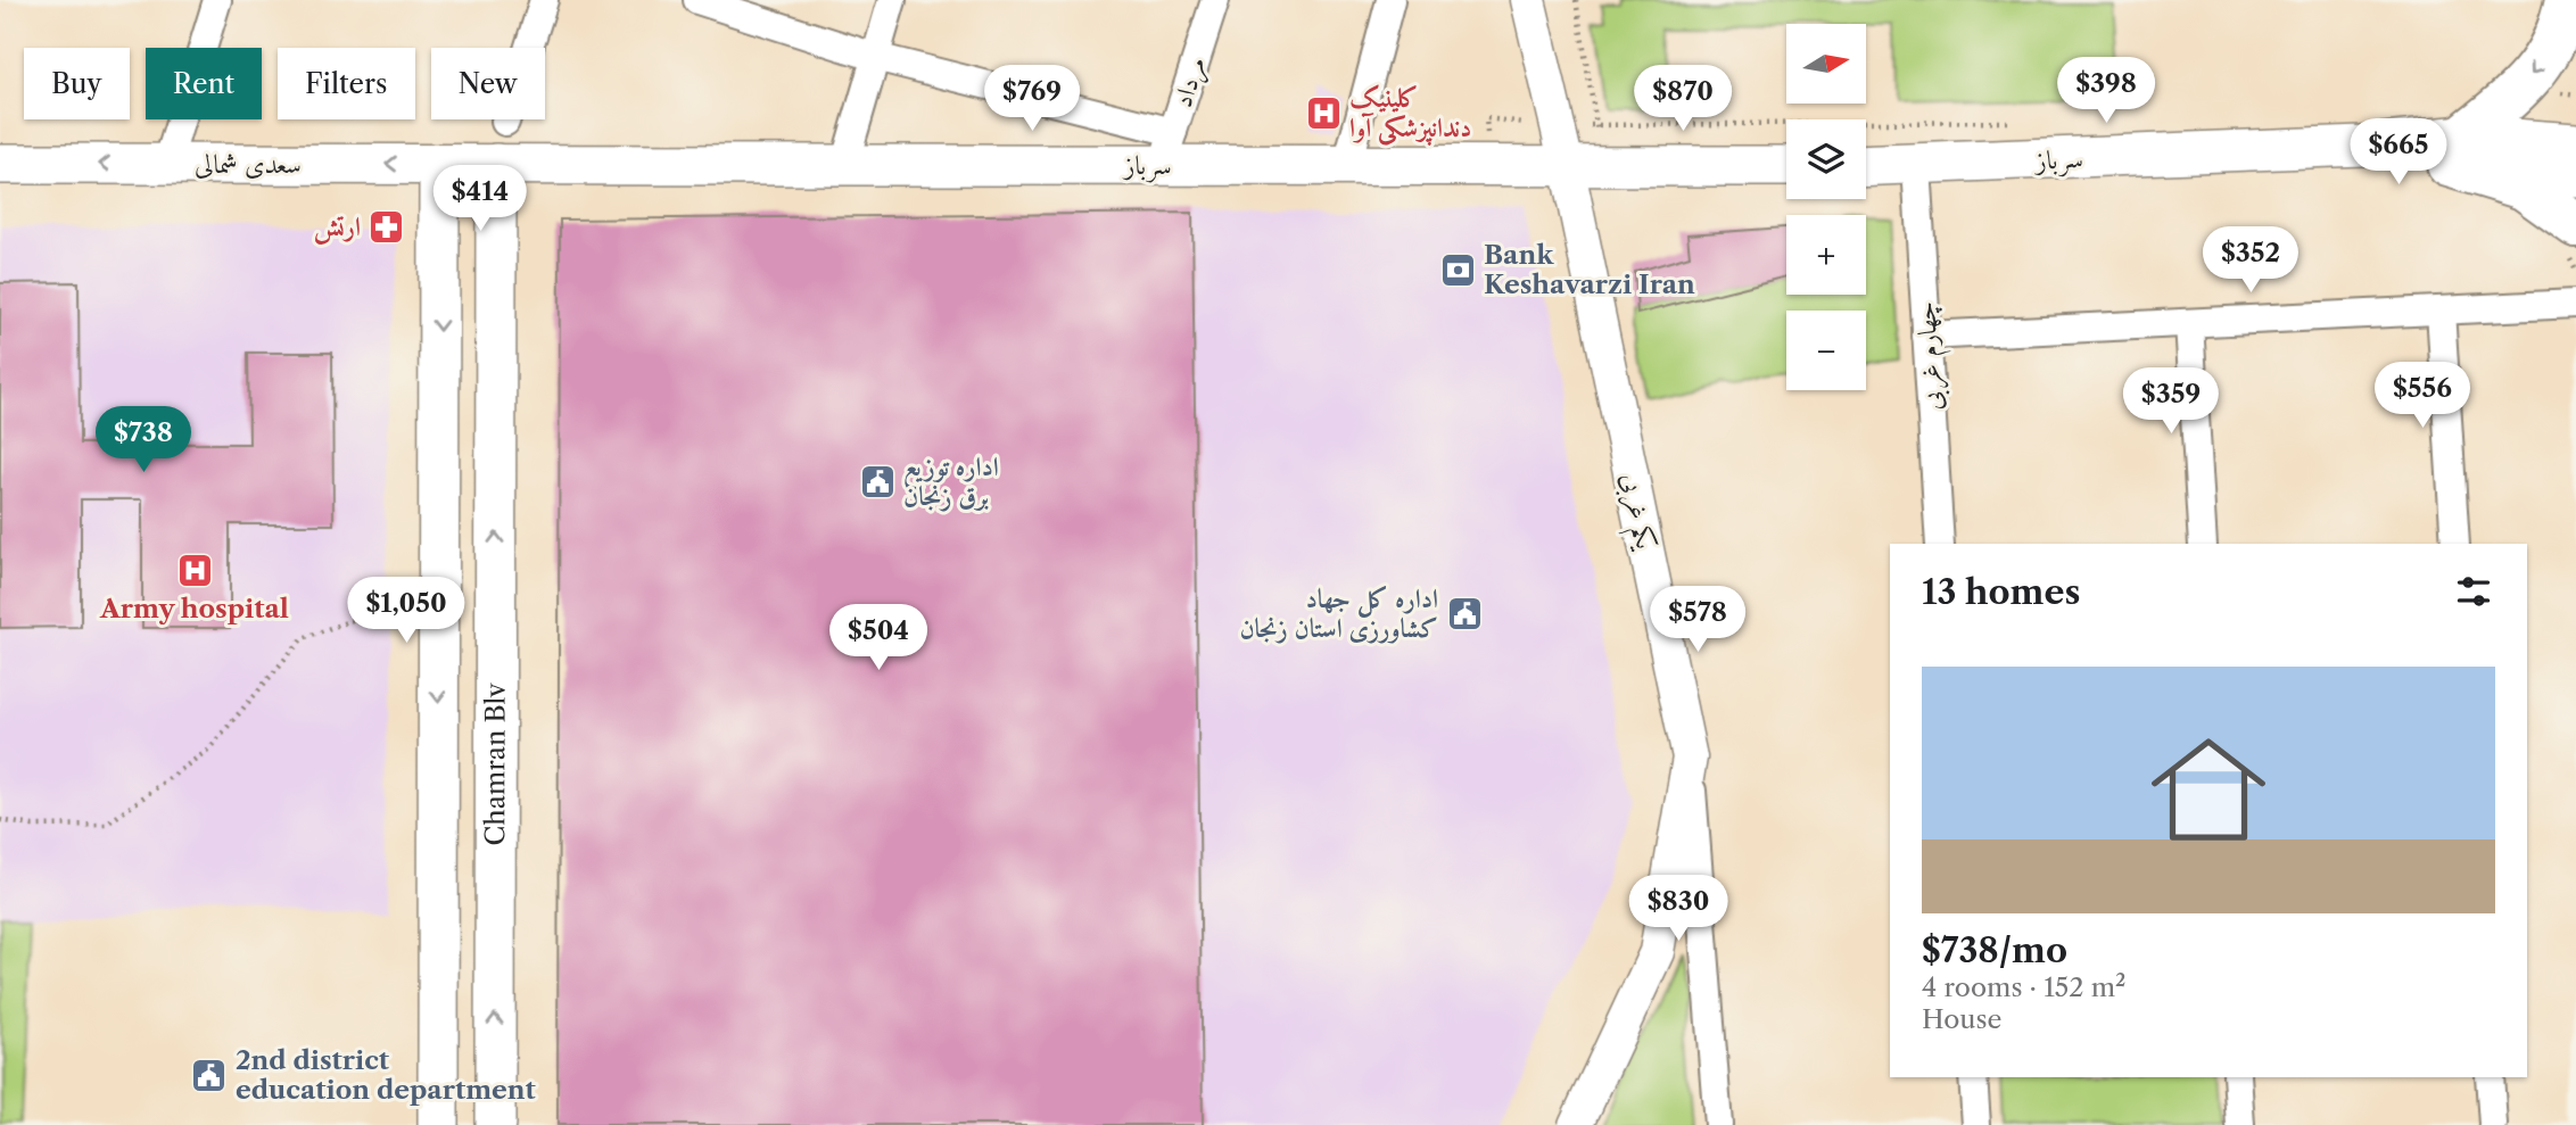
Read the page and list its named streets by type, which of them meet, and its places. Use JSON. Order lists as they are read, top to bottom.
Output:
{
  "streets": {
    "main road": ["سرباز", "سعدی شمالی", "Chamran Blv"],
    "street": ["مرداد", "چهارم غربی", "یکم غربی"]
  },
  "crossings": [
    ["مرداد", "سرباز"],
    ["سرباز", "سعدی شمالی"],
    ["سرباز", "چهارم غربی"],
    ["سرباز", "یکم غربی"],
    ["سرباز", "Chamran Blv"],
    ["سعدی شمالی", "Chamran Blv"]
  ],
  "one_way": ["سعدی شمالی"],
  "places": {
    "hospital": ["کلینیک دندانپزشکی آوا", "Army hospital"],
    "pharmacy": ["ارتش"],
    "bank": ["Bank Keshavarzi Iran"],
    "public building": ["اداره توزیع برق زنجان", "اداره کل جهاد کشاورزی استان زنجان", "2nd district education department"]
  },
  "north": "right",
  "page": {
    "map_buttons": ["+", "−"],
    "chip": [
      "Buy",
      "Rent",
      "Filters",
      "New"
    ],
    "price": [
      "$398",
      "$769",
      "$870",
      "$665",
      "$414",
      "$352",
      "$556",
      "$359",
      "$738",
      "$1,050",
      "$578",
      "$504",
      "$830"
    ],
    "heading": "13 homes",
    "list": [
      {
        "name": "$738/mo",
        "note": "4 rooms · 152 m² · House"
      }
    ]
  }
}
